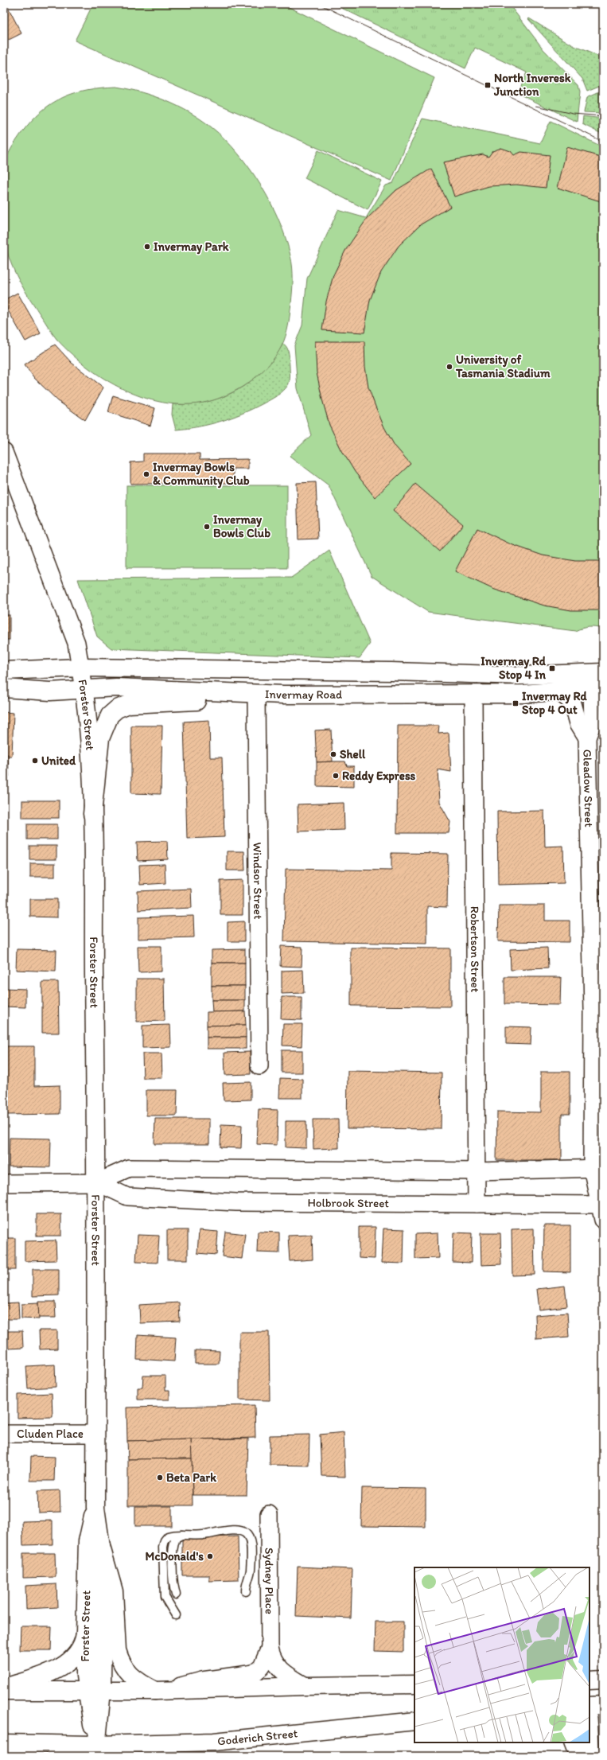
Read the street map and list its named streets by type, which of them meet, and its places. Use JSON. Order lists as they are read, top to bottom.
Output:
{
  "streets": {
    "main road": ["Invermay Road", "Forster Street", "Goderich Street"],
    "street": [
      "Gleadow Street",
      "Windsor Street",
      "Robertson Street",
      "Holbrook Street",
      "Cluden Place",
      "Sydney Place"
    ]
  },
  "crossings": [
    ["Invermay Road", "Forster Street"],
    ["Invermay Road", "Gleadow Street"],
    ["Invermay Road", "Windsor Street"],
    ["Invermay Road", "Robertson Street"],
    ["Forster Street", "Holbrook Street"],
    ["Forster Street", "Cluden Place"],
    ["Forster Street", "Goderich Street"],
    ["Gleadow Street", "Holbrook Street"],
    ["Robertson Street", "Holbrook Street"]
  ],
  "places": {
    "transit": ["North Inveresk Junction", "Invermay Rd Stop 4 In", "Invermay Rd Stop 4 Out"],
    "other": [
      "Invermay Park",
      "University of Tasmania Stadium",
      "Invermay Bowls & Community Club",
      "Invermay Bowls Club",
      "Shell",
      "United",
      "Reddy Express",
      "Beta Park",
      "McDonald's"
    ]
  }
}
